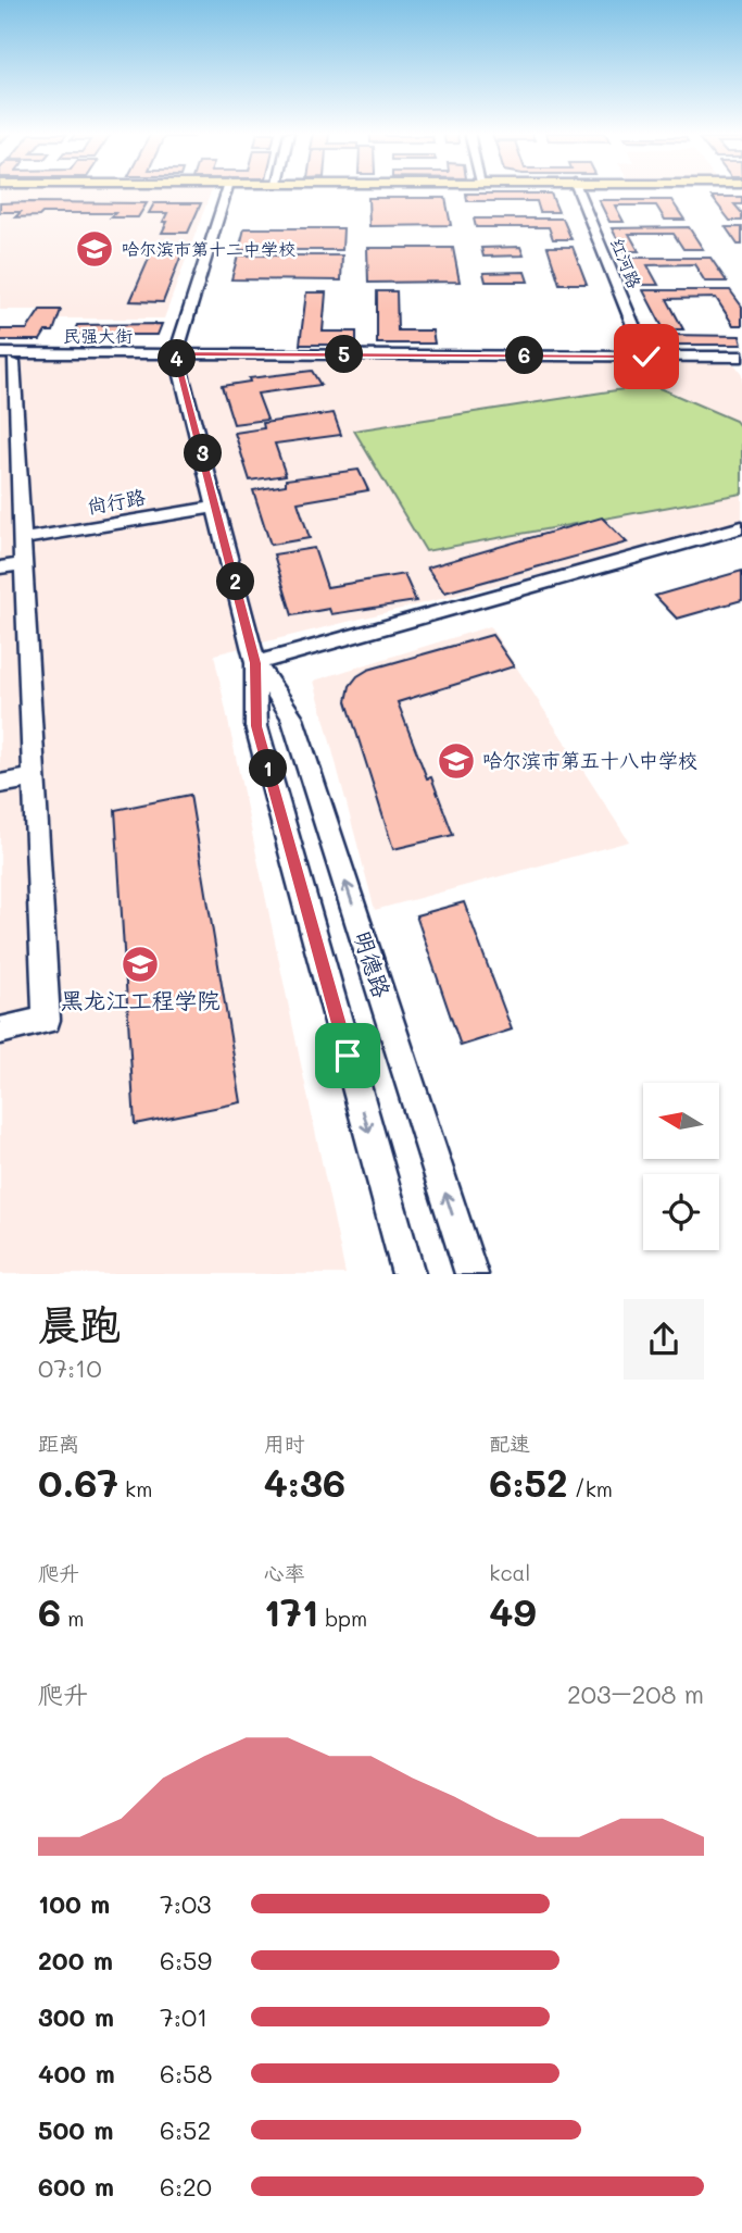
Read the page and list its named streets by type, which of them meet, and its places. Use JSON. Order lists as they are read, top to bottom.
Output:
{
  "streets": {
    "street": [
      "红河路",
      "民强大街",
      "尚行路",
      "明德路"
    ]
  },
  "crossings": [
    ["红河路", "民强大街"],
    ["民强大街", "明德路"],
    ["尚行路", "明德路"]
  ],
  "places": {
    "school or university": ["哈尔滨市第十二中学校", "哈尔滨市第五十八中学校", "黑龙江工程学院"]
  },
  "north": "left",
  "page": {
    "pins": [
      "5",
      "6",
      "4",
      "3",
      "2",
      "1"
    ],
    "heading": ["晨跑", "07:10"],
    "stats": [
      ["距离", "0.67 km"],
      ["用时", "4:36"],
      ["配速", "6:52 /km"],
      ["爬升", "6 m"],
      ["心率", "171 bpm"],
      ["kcal", "49"]
    ],
    "chart": ["爬升", "203–208 m"],
    "list": [
      {
        "name": "100 m",
        "note": "7:03"
      },
      {
        "name": "200 m",
        "note": "6:59"
      },
      {
        "name": "300 m",
        "note": "7:01"
      },
      {
        "name": "400 m",
        "note": "6:58"
      },
      {
        "name": "500 m",
        "note": "6:52"
      },
      {
        "name": "600 m",
        "note": "6:20"
      }
    ]
  }
}
